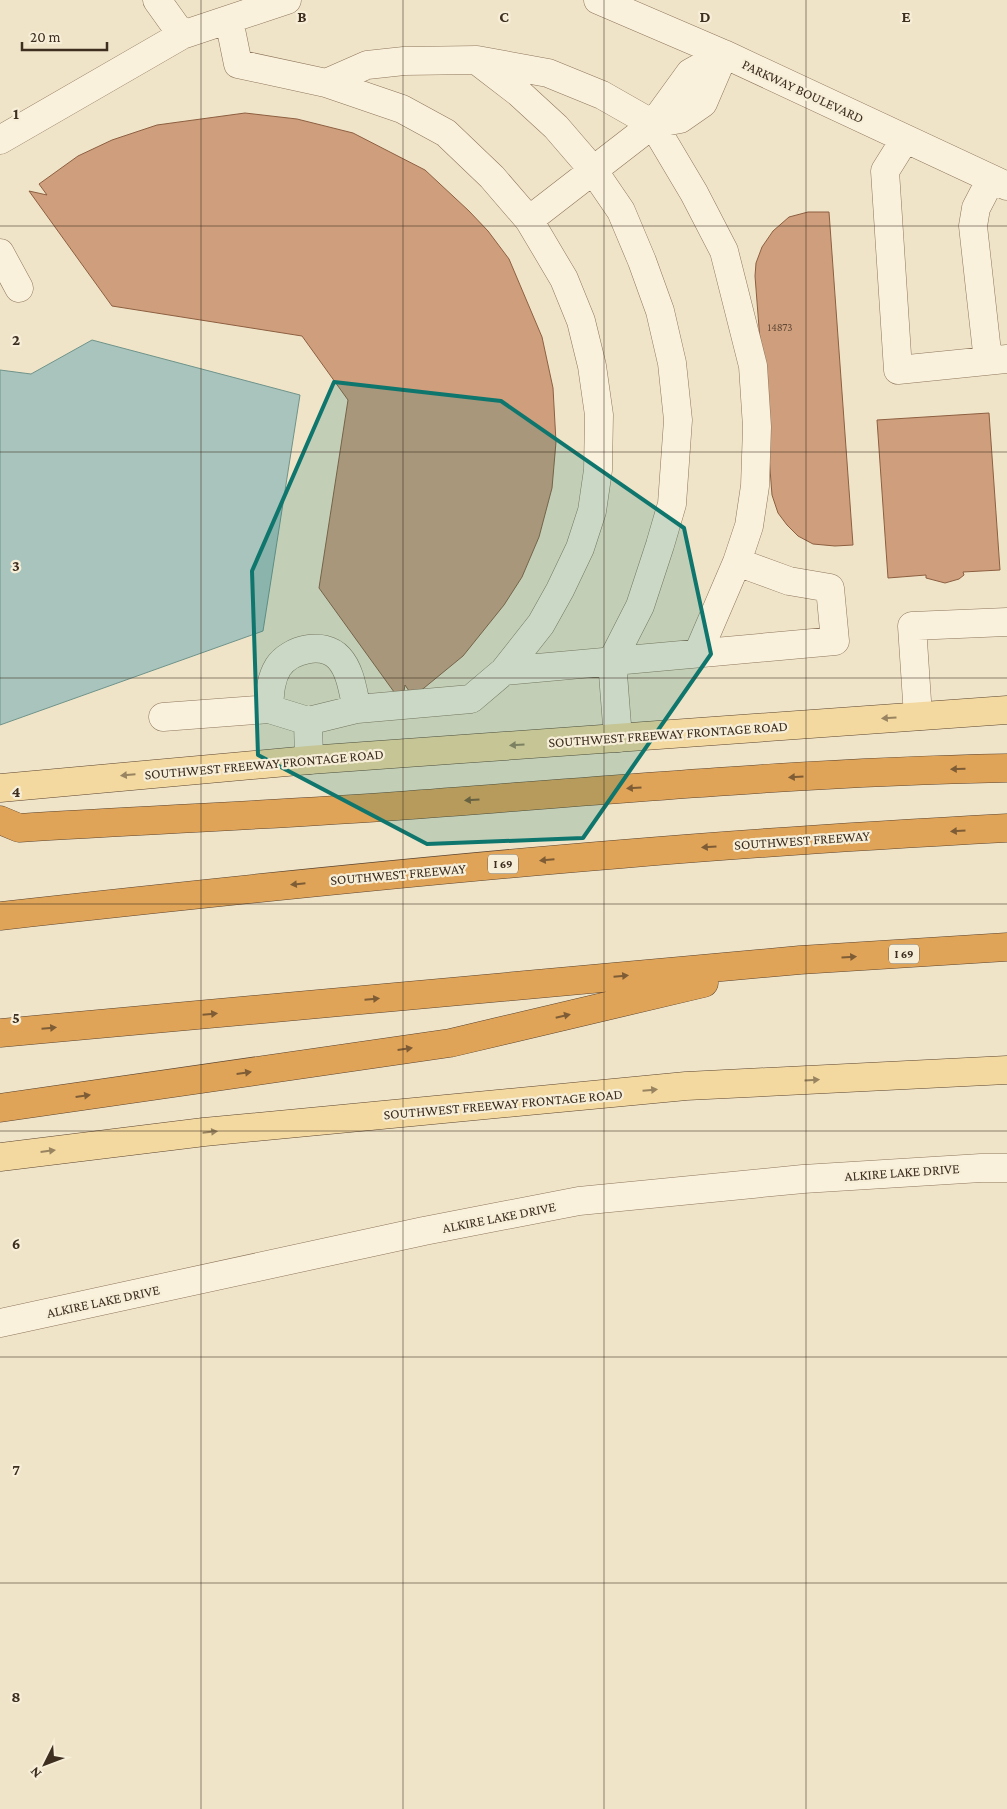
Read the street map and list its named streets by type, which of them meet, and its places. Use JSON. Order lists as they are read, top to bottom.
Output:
{
  "streets": {
    "highway": ["SOUTHWEST FREEWAY", "I 69"],
    "main road": ["SOUTHWEST FREEWAY FRONTAGE ROAD"],
    "street": ["PARKWAY BOULEVARD", "ALKIRE LAKE DRIVE"]
  },
  "house_numbers": ["14873"],
  "scale_bar": "20 m",
  "north": "bottom left",
  "grid": {
    "columns": [
      "B",
      "C",
      "D",
      "E"
    ],
    "rows": [
      "1",
      "2",
      "3",
      "4",
      "5",
      "6",
      "7",
      "8"
    ]
  }
}
